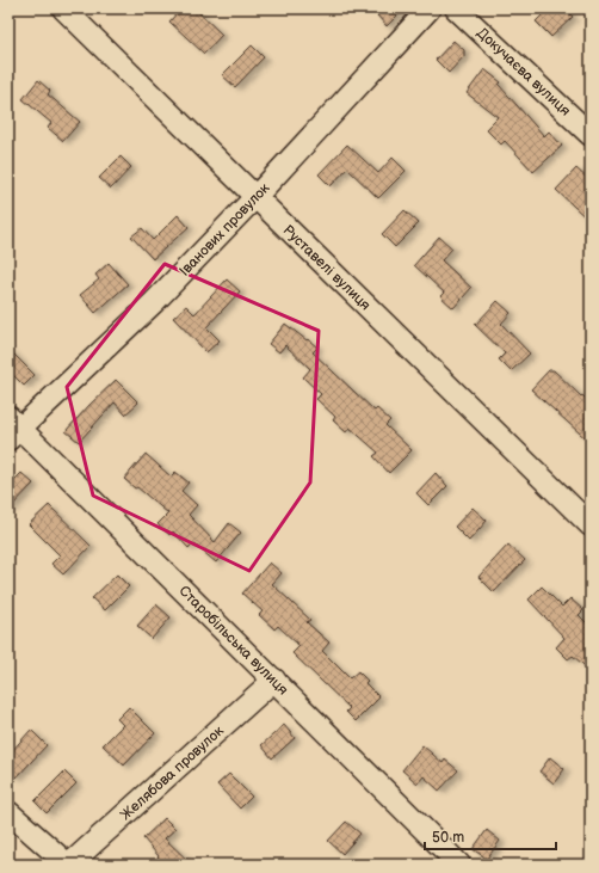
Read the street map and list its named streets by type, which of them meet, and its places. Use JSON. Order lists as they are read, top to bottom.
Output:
{
  "streets": {
    "street": [
      "Докучаєва вулиця",
      "Іванових провулок",
      "Руставелі вулиця",
      "Старобільська вулиця",
      "Желябова провулок"
    ]
  },
  "crossings": [
    ["Іванових провулок", "Руставелі вулиця"],
    ["Іванових провулок", "Старобільська вулиця"],
    ["Старобільська вулиця", "Желябова провулок"]
  ],
  "scale_bar": "50 m"
}
